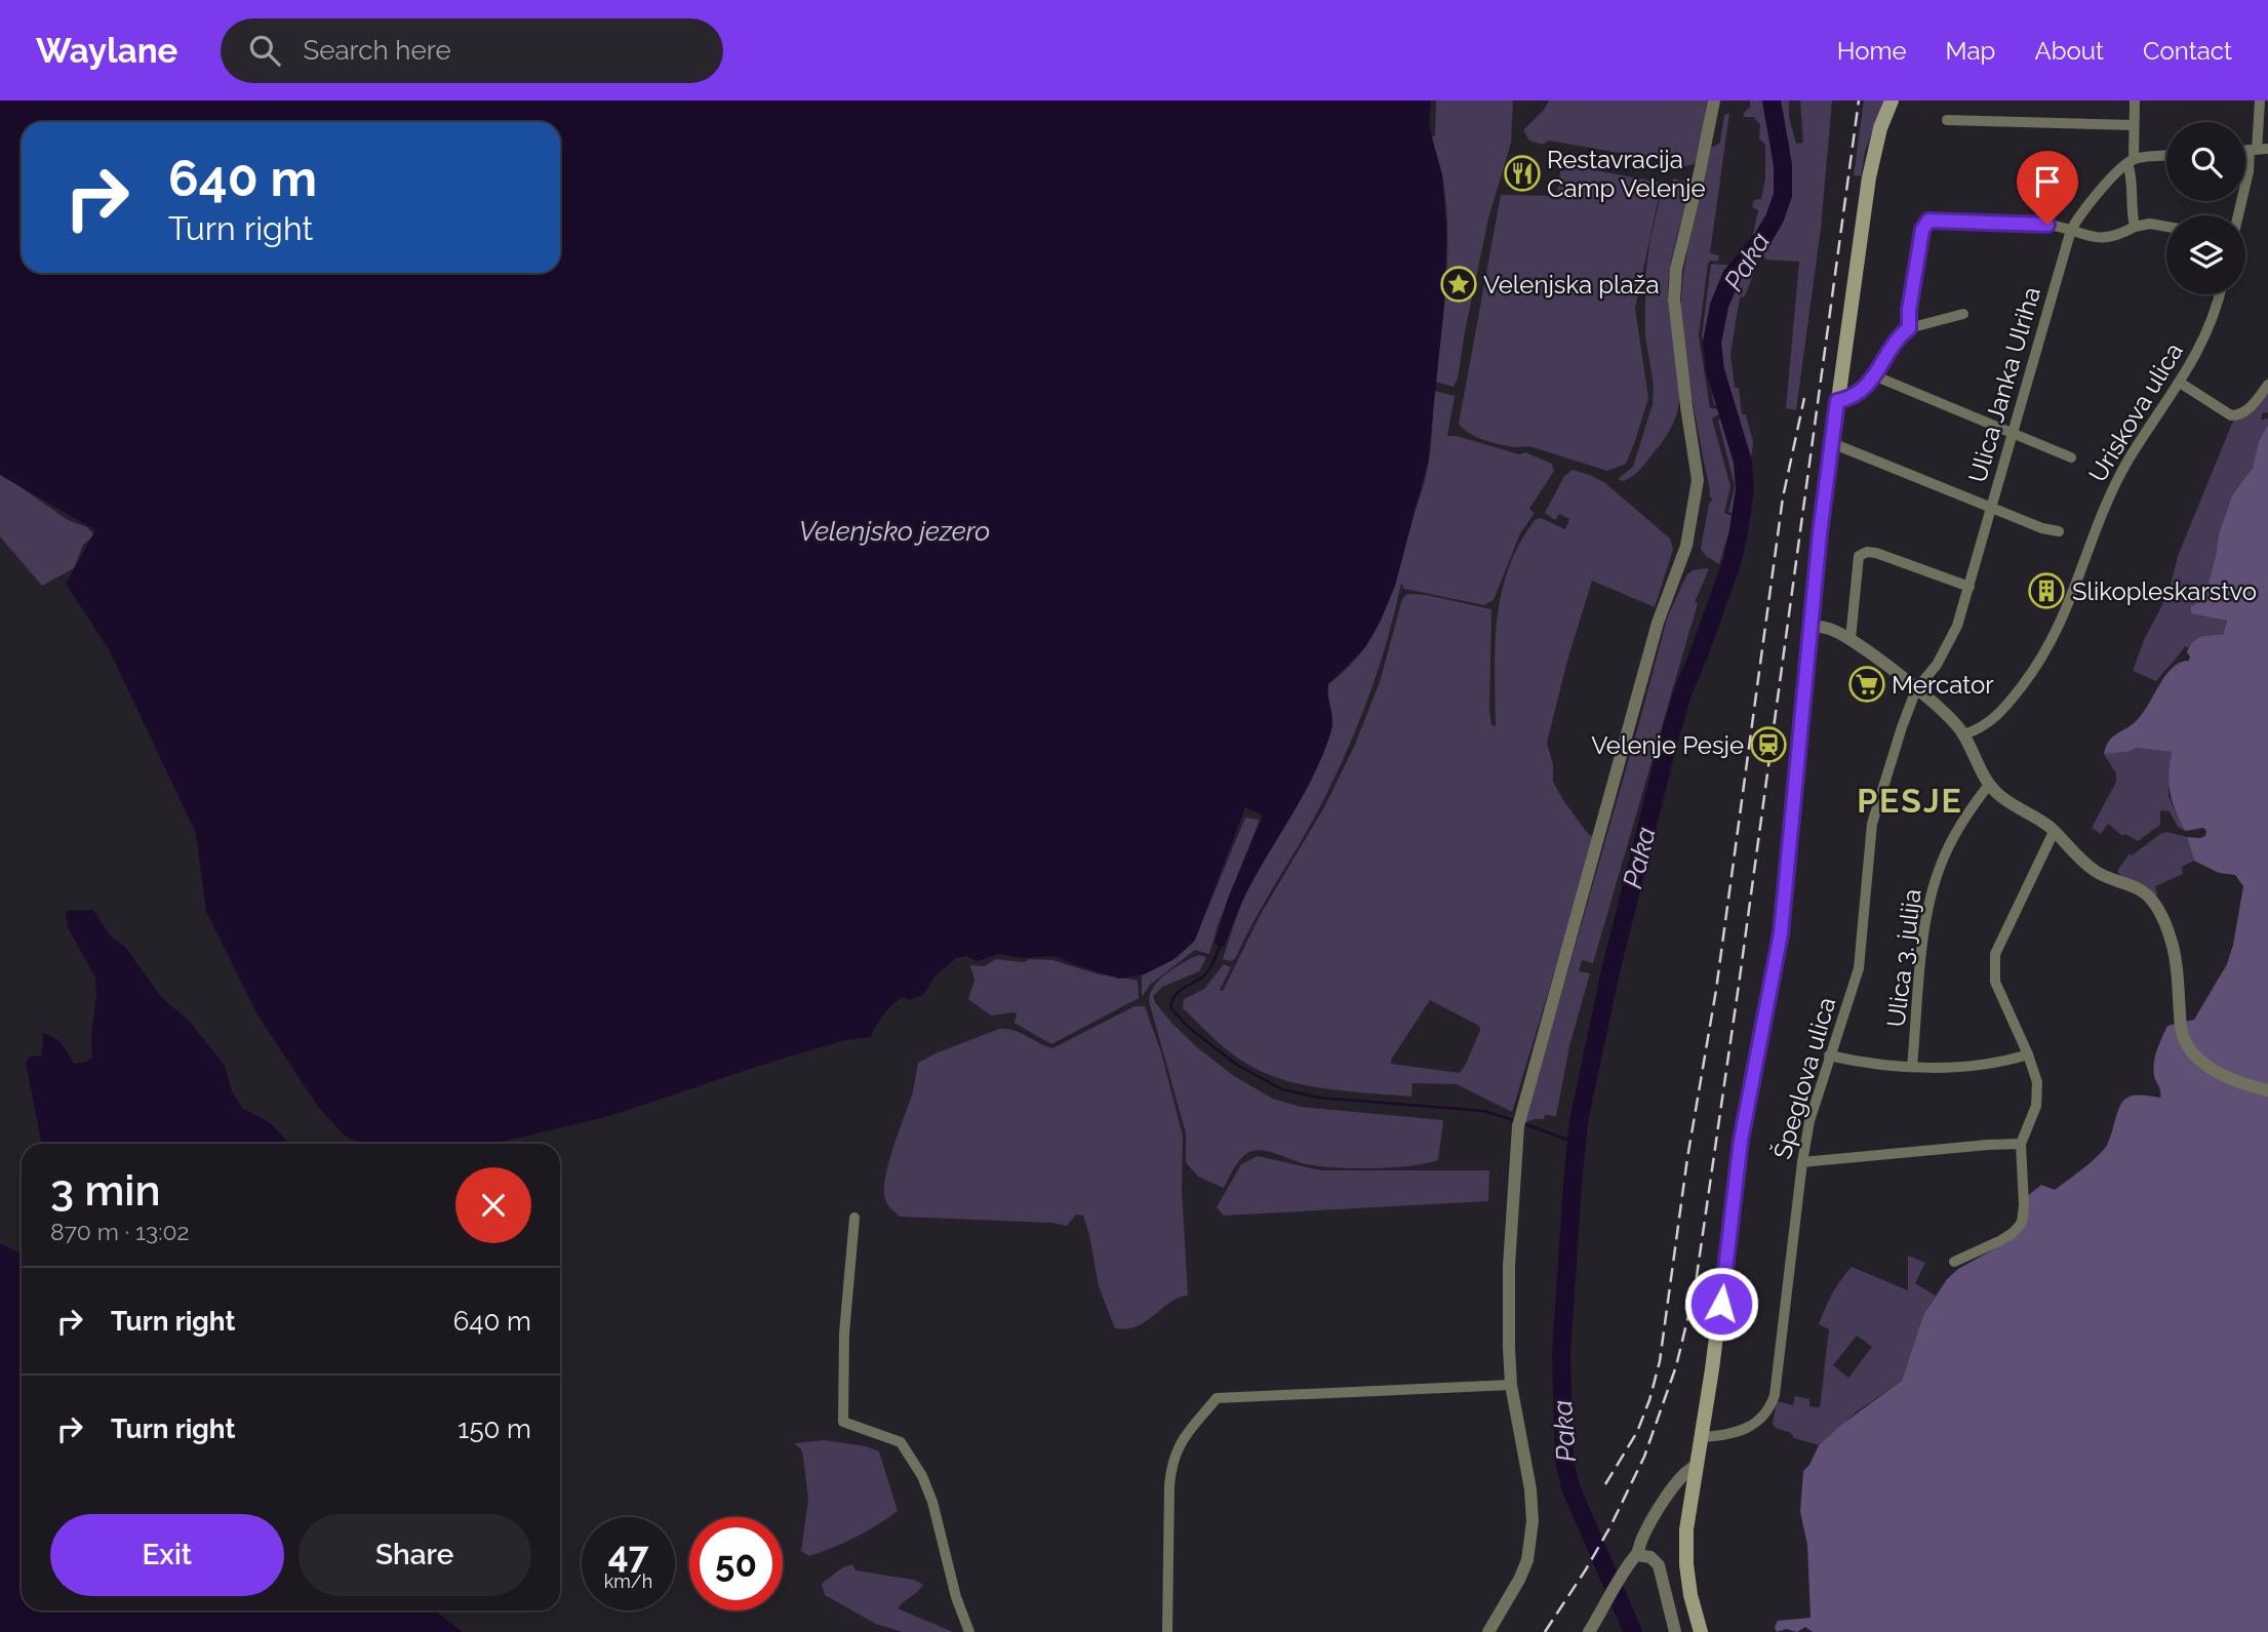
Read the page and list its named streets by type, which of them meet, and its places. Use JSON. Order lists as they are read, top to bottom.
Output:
{
  "streets": {
    "street": [
      "Ulica Janka Ulriha",
      "Uriskova ulica",
      "Ulica 3. julija",
      "Špeglova ulica"
    ]
  },
  "crossings": [
    ["Ulica Janka Ulriha", "Špeglova ulica"]
  ],
  "districts": ["PESJE"],
  "water": ["Paka", "Velenjsko jezero"],
  "places": {
    "restaurant": ["Restavracija Camp Velenje"],
    "place": ["Velenjska plaža"],
    "building": ["Slikopleskarstvo"],
    "supermarket": ["Mercator"],
    "station": ["Velenje Pesje"]
  },
  "page": {
    "header": "Waylane",
    "search": "Search here",
    "nav": [
      "Home",
      "Map",
      "About",
      "Contact"
    ],
    "turn": ["640 m", "Turn right"],
    "heading": ["3 min", "870 m · 13:02"],
    "list": [
      {
        "name": "Turn right",
        "value": "640 m"
      },
      {
        "name": "Turn right",
        "value": "150 m"
      }
    ],
    "buttons": ["Exit", "Share"],
    "speed": "47 km/h",
    "limit": "50"
  }
}
